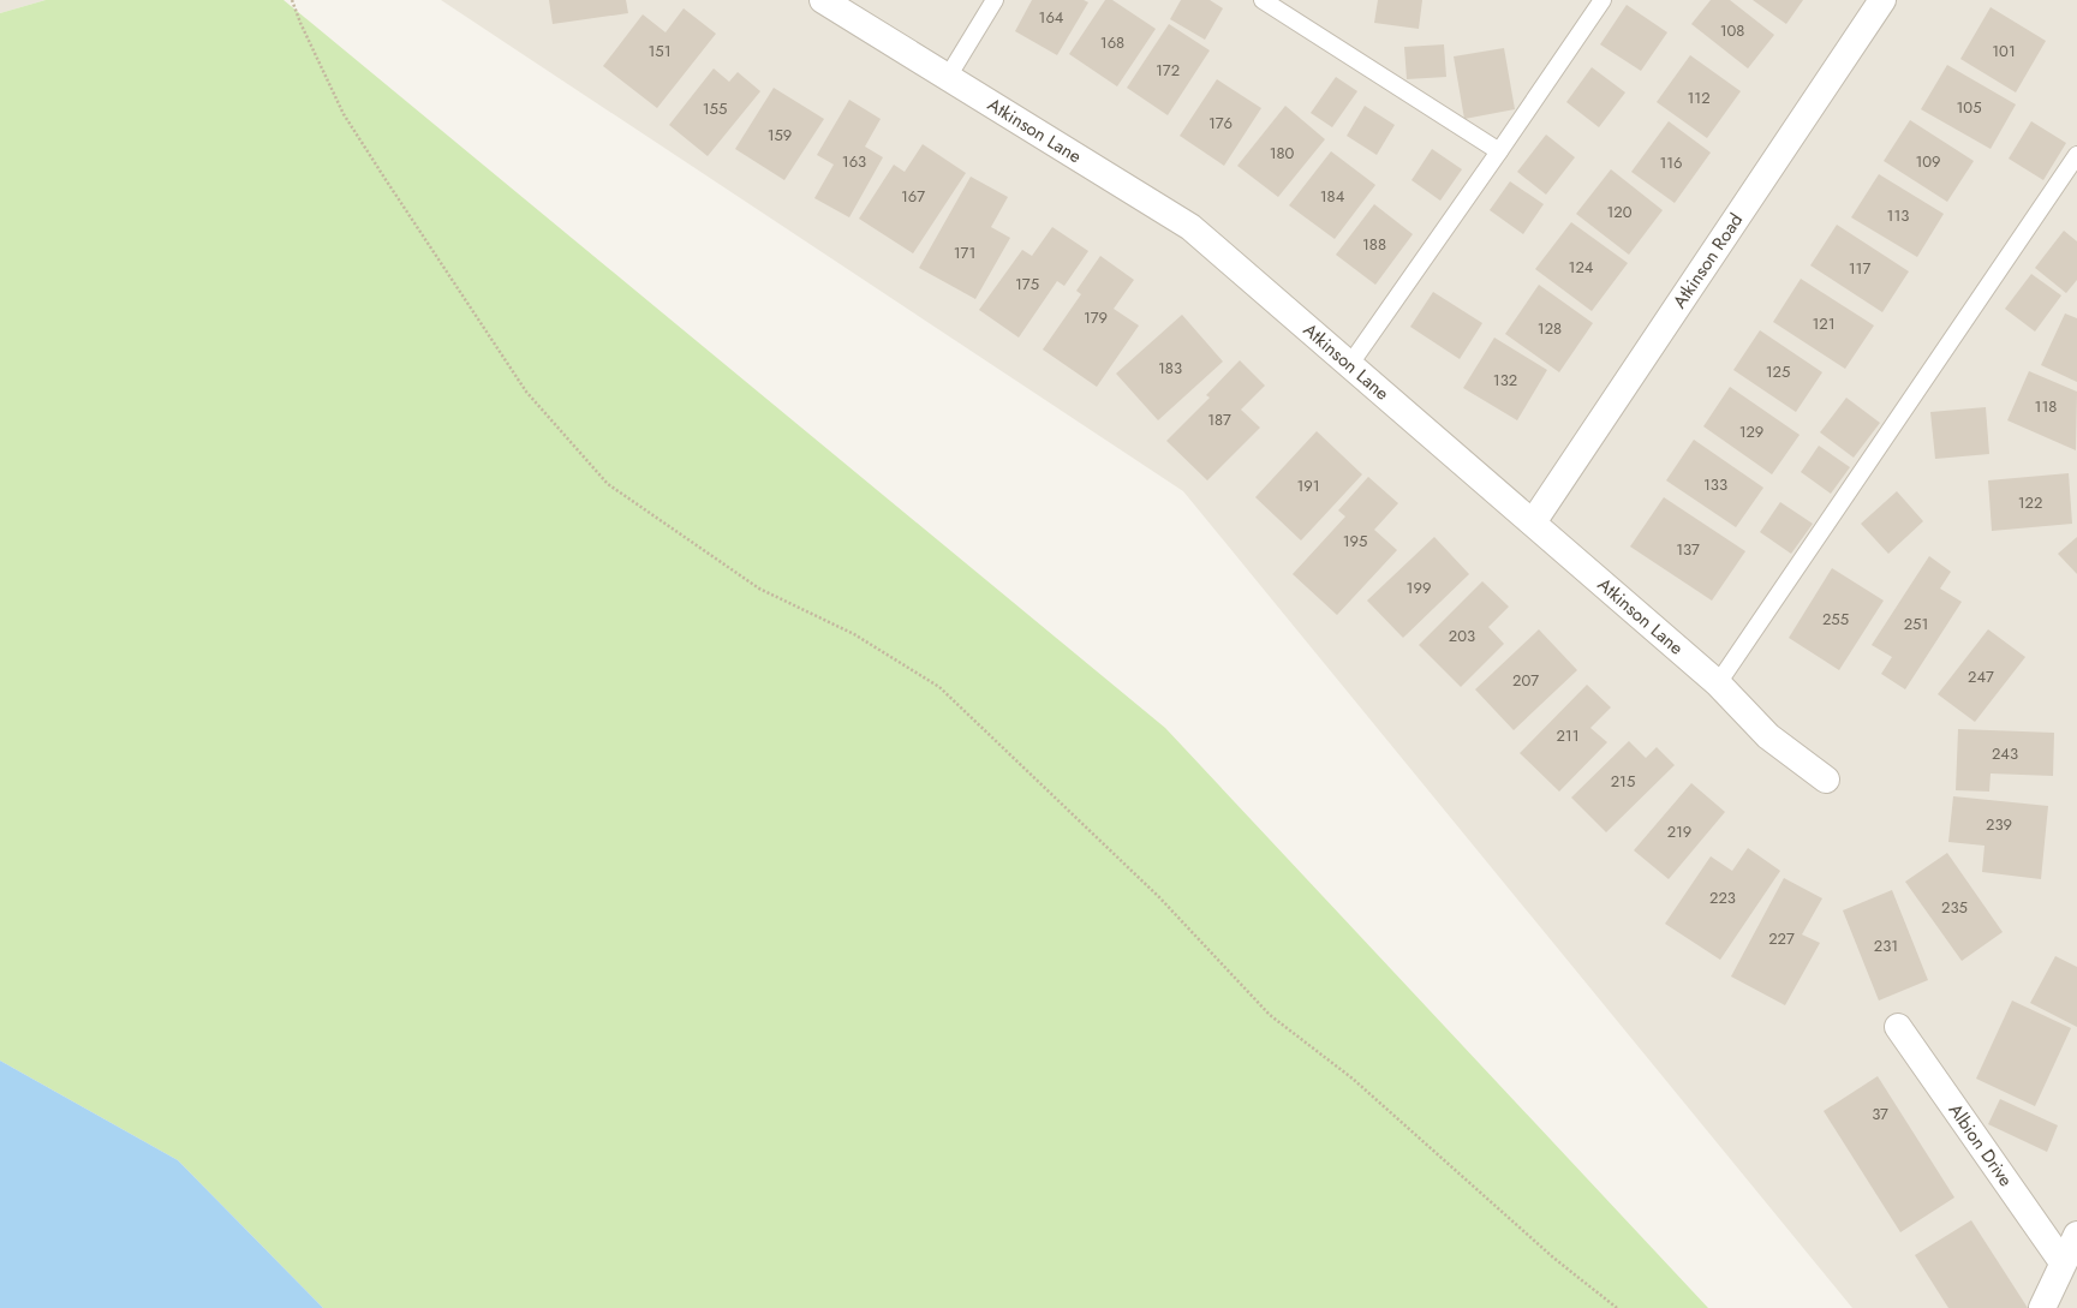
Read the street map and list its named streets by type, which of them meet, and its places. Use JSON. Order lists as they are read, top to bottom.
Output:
{
  "streets": {
    "street": ["Atkinson Lane", "Atkinson Road", "Albion Drive"]
  },
  "crossings": [
    ["Atkinson Lane", "Atkinson Road"]
  ],
  "house_numbers": [
    "164",
    "108",
    "168",
    "151",
    "101",
    "172",
    "112",
    "105",
    "155",
    "176",
    "159",
    "180",
    "163",
    "109",
    "116",
    "167",
    "184",
    "120",
    "113",
    "188",
    "171",
    "124",
    "117",
    "175",
    "179",
    "121",
    "128",
    "183",
    "125",
    "132",
    "118",
    "187",
    "129",
    "133",
    "191",
    "122",
    "195",
    "137",
    "199",
    "255",
    "251",
    "203",
    "247",
    "207",
    "211",
    "243",
    "215",
    "239",
    "219",
    "223",
    "235",
    "227",
    "231",
    "37"
  ]
}
